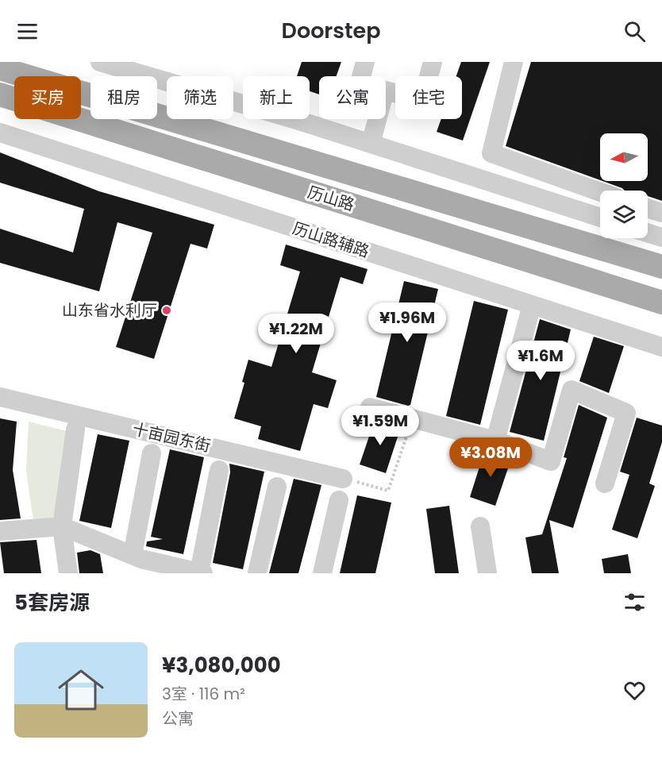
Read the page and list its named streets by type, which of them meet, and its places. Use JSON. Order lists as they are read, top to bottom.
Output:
{
  "streets": {
    "main road": ["历山路"],
    "street": ["历山路辅路", "十亩园东街"]
  },
  "places": ["山东省水利厅"],
  "north": "left",
  "page": {
    "header": "Doorstep",
    "chip": [
      "买房",
      "租房",
      "筛选",
      "新上",
      "公寓",
      "住宅"
    ],
    "price": [
      "¥1.96M",
      "¥1.22M",
      "¥1.6M",
      "¥1.59M",
      "¥3.08M"
    ],
    "heading": "5套房源",
    "list": [
      {
        "name": "¥3,080,000",
        "note": "3室 · 116 m² · 公寓"
      }
    ]
  }
}
